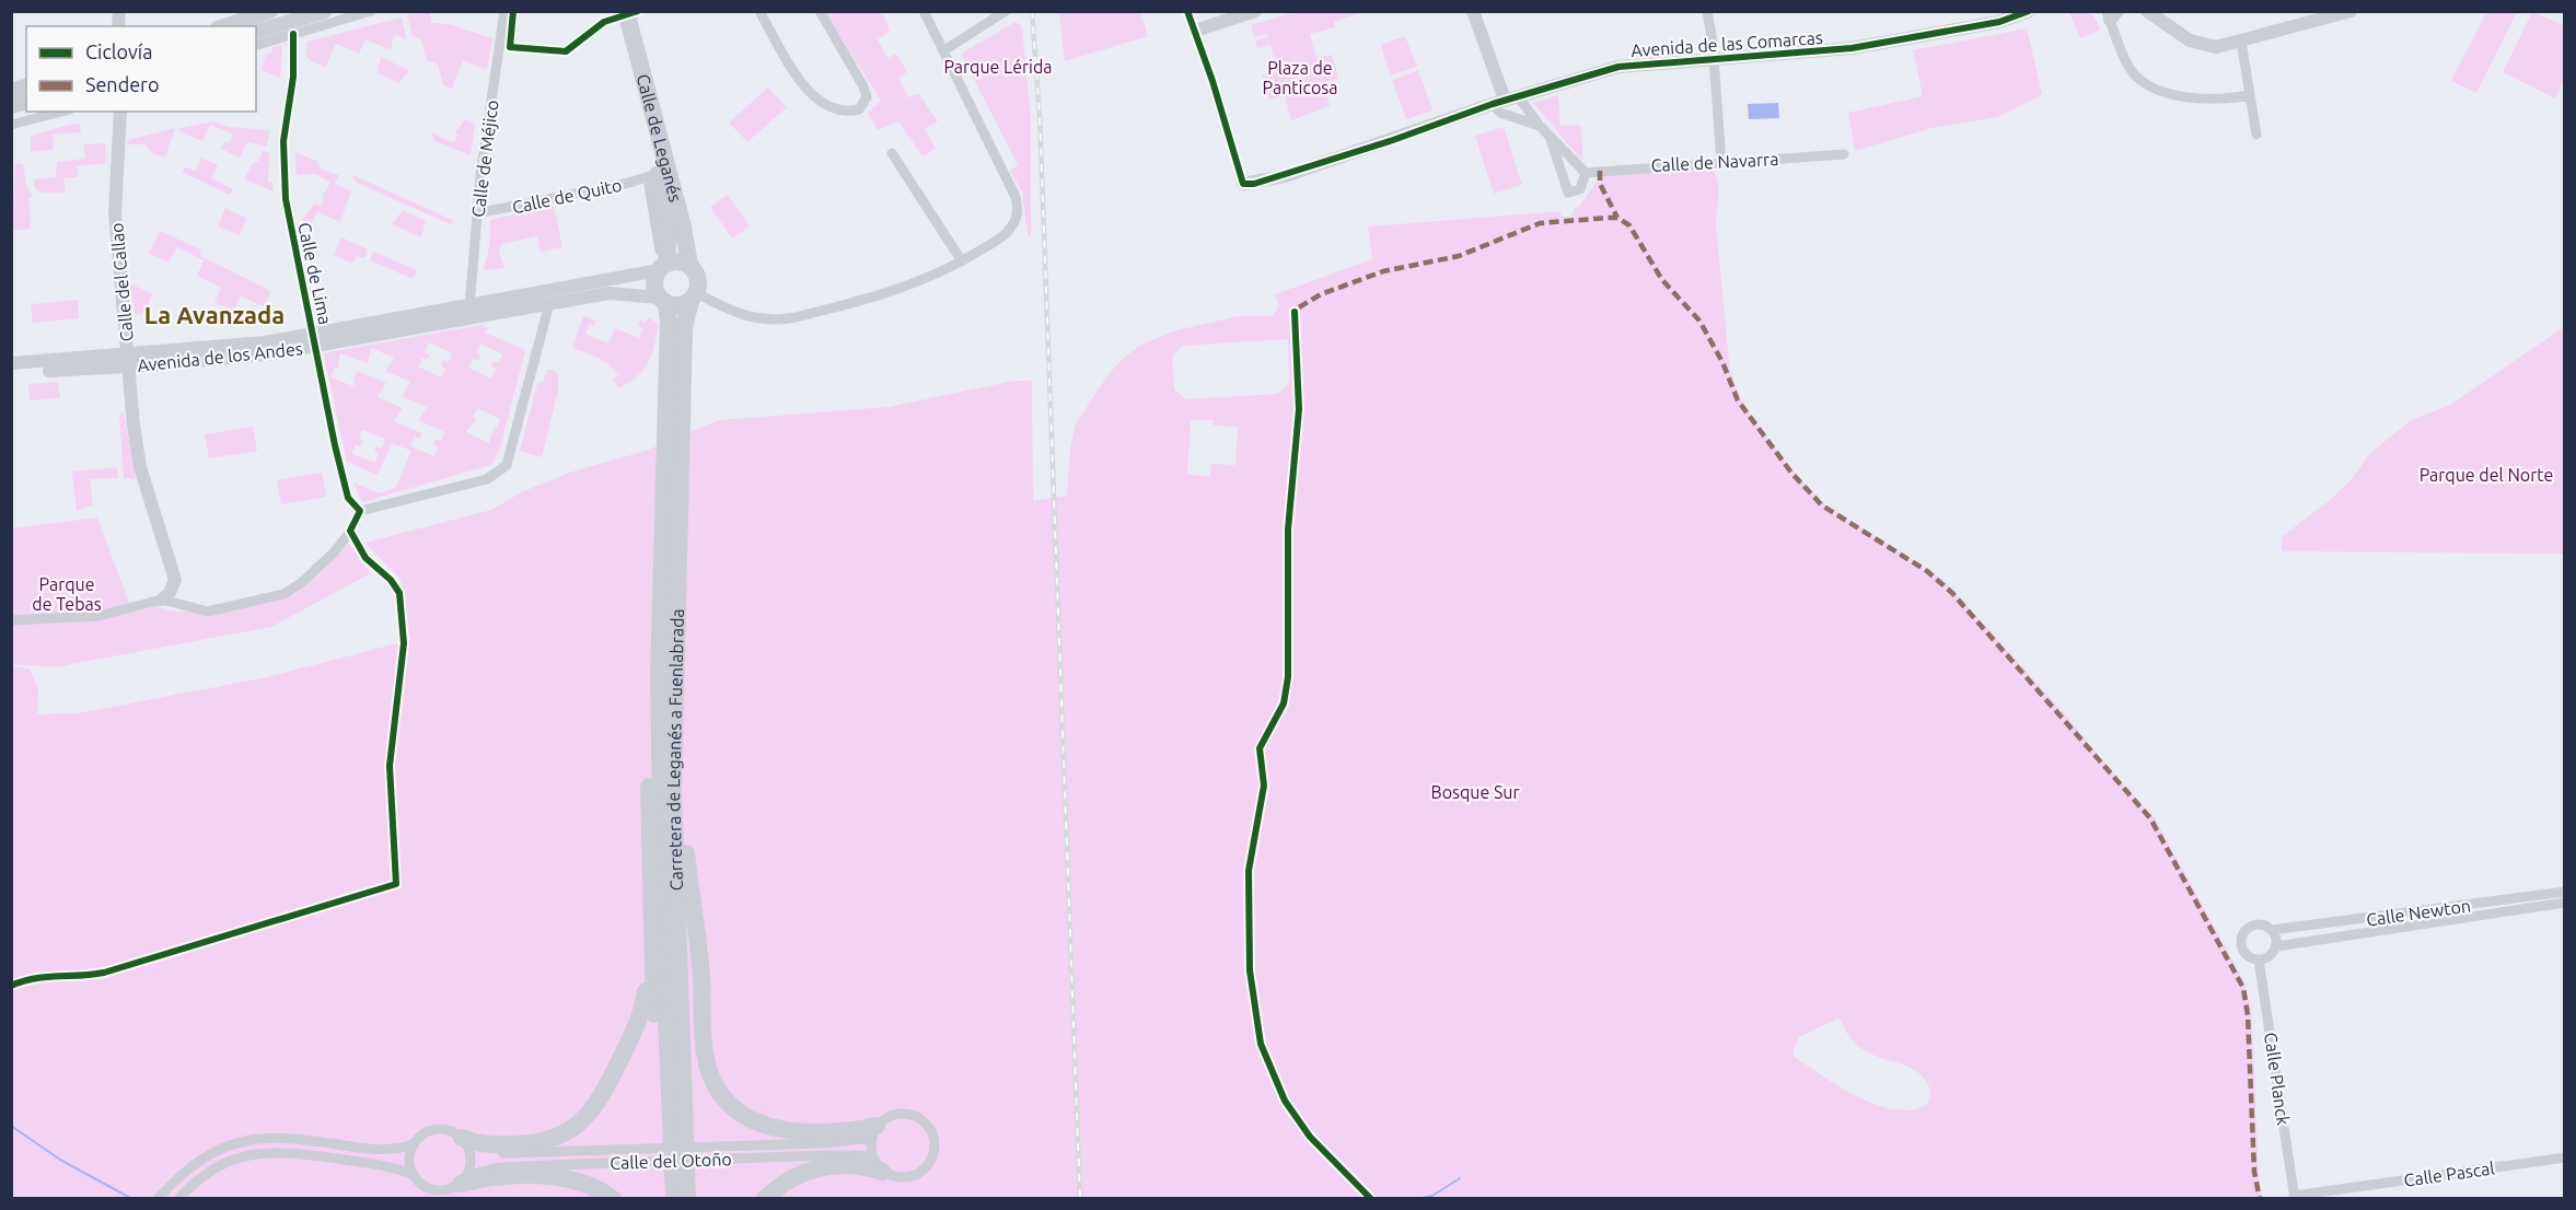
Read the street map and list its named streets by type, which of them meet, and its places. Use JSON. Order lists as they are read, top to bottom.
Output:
{
  "streets": {
    "highway": ["Calle de Leganés", "Carretera de Leganés a Fuenlabrada"],
    "street": [
      "Avenida de las Comarcas",
      "Calle de Méjico",
      "Calle de Navarra",
      "Calle de Quito",
      "Calle de Lima",
      "Calle del Callao",
      "Avenida de los Andes",
      "Calle Newton",
      "Calle Planck",
      "Calle del Otoño",
      "Calle Pascal"
    ]
  },
  "crossings": [
    ["Calle de Leganés", "Calle de Quito"],
    ["Calle de Leganés", "Avenida de los Andes"],
    ["Calle de Leganés", "Carretera de Leganés a Fuenlabrada"],
    ["Calle de Méjico", "Calle de Quito"],
    ["Calle de Méjico", "Avenida de los Andes"],
    ["Calle de Lima", "Avenida de los Andes"],
    ["Calle del Callao", "Avenida de los Andes"],
    ["Avenida de los Andes", "Carretera de Leganés a Fuenlabrada"],
    ["Calle Newton", "Calle Planck"],
    ["Calle Planck", "Calle Pascal"]
  ],
  "districts": ["La Avanzada"],
  "parks": [
    "Parque Lérida",
    "Plaza de Panticosa",
    "Parque del Norte",
    "Parque de Tebas",
    "Bosque Sur"
  ],
  "legend": ["Ciclovía", "Sendero"]
}
